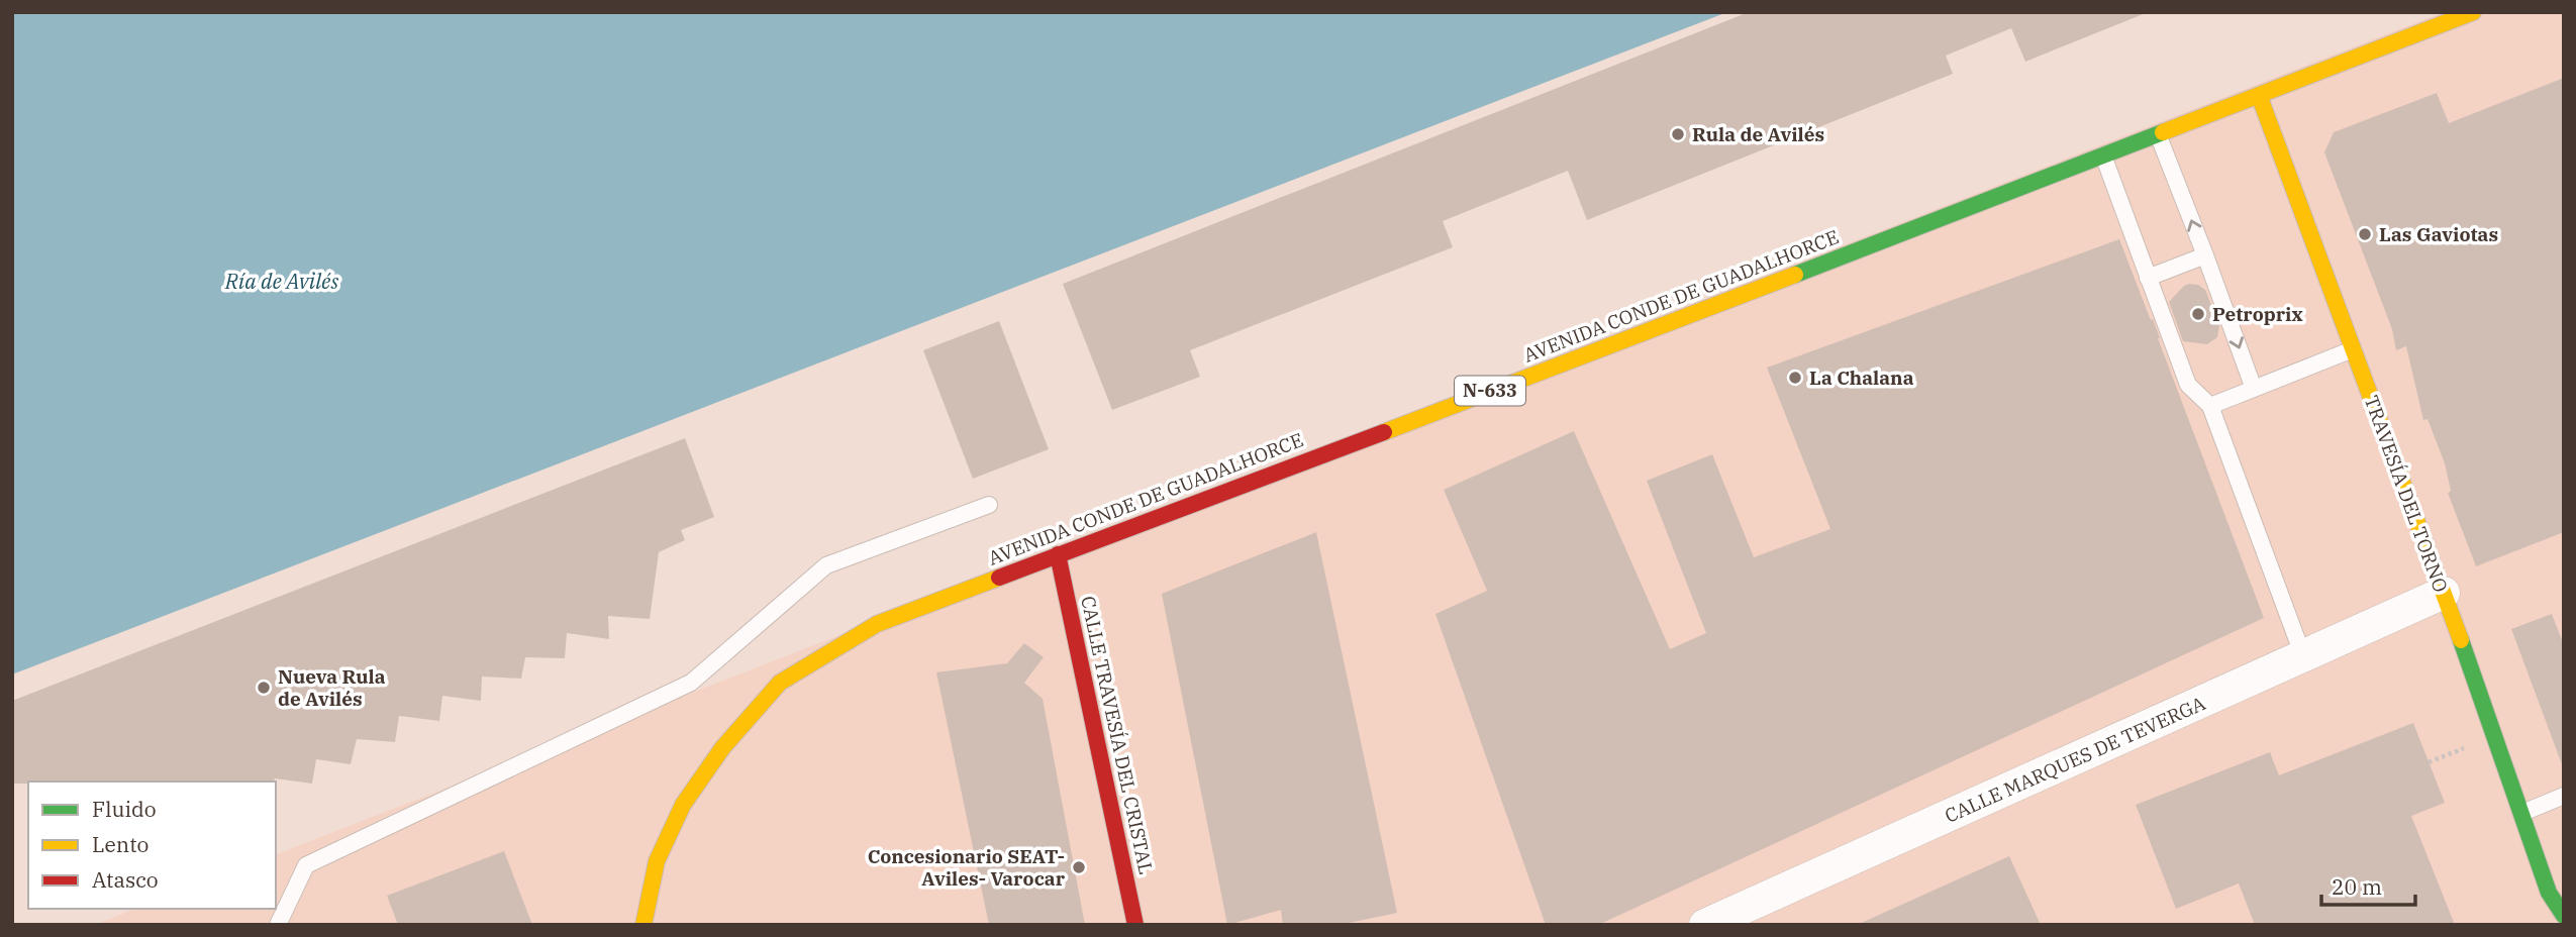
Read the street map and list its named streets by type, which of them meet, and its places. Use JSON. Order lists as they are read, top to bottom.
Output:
{
  "streets": {
    "main road": [
      "AVENIDA CONDE DE GUADALHORCE",
      "N-633",
      "TRAVESÍA DEL TORNO",
      "CALLE TRAVESÍA DEL CRISTAL"
    ],
    "street": ["CALLE MARQUES DE TEVERGA"]
  },
  "crossings": [
    ["AVENIDA CONDE DE GUADALHORCE", "TRAVESÍA DEL TORNO"],
    ["AVENIDA CONDE DE GUADALHORCE", "CALLE TRAVESÍA DEL CRISTAL"],
    ["TRAVESÍA DEL TORNO", "CALLE MARQUES DE TEVERGA"]
  ],
  "water": ["Ría de Avilés"],
  "places": [
    "Rula de Avilés",
    "Las Gaviotas",
    "Petroprix",
    "La Chalana",
    "Nueva Rula de Avilés",
    "Concesionario SEAT- Aviles- Varocar"
  ],
  "legend": ["Fluido", "Lento", "Atasco"],
  "scale_bar": "20 m"
}
